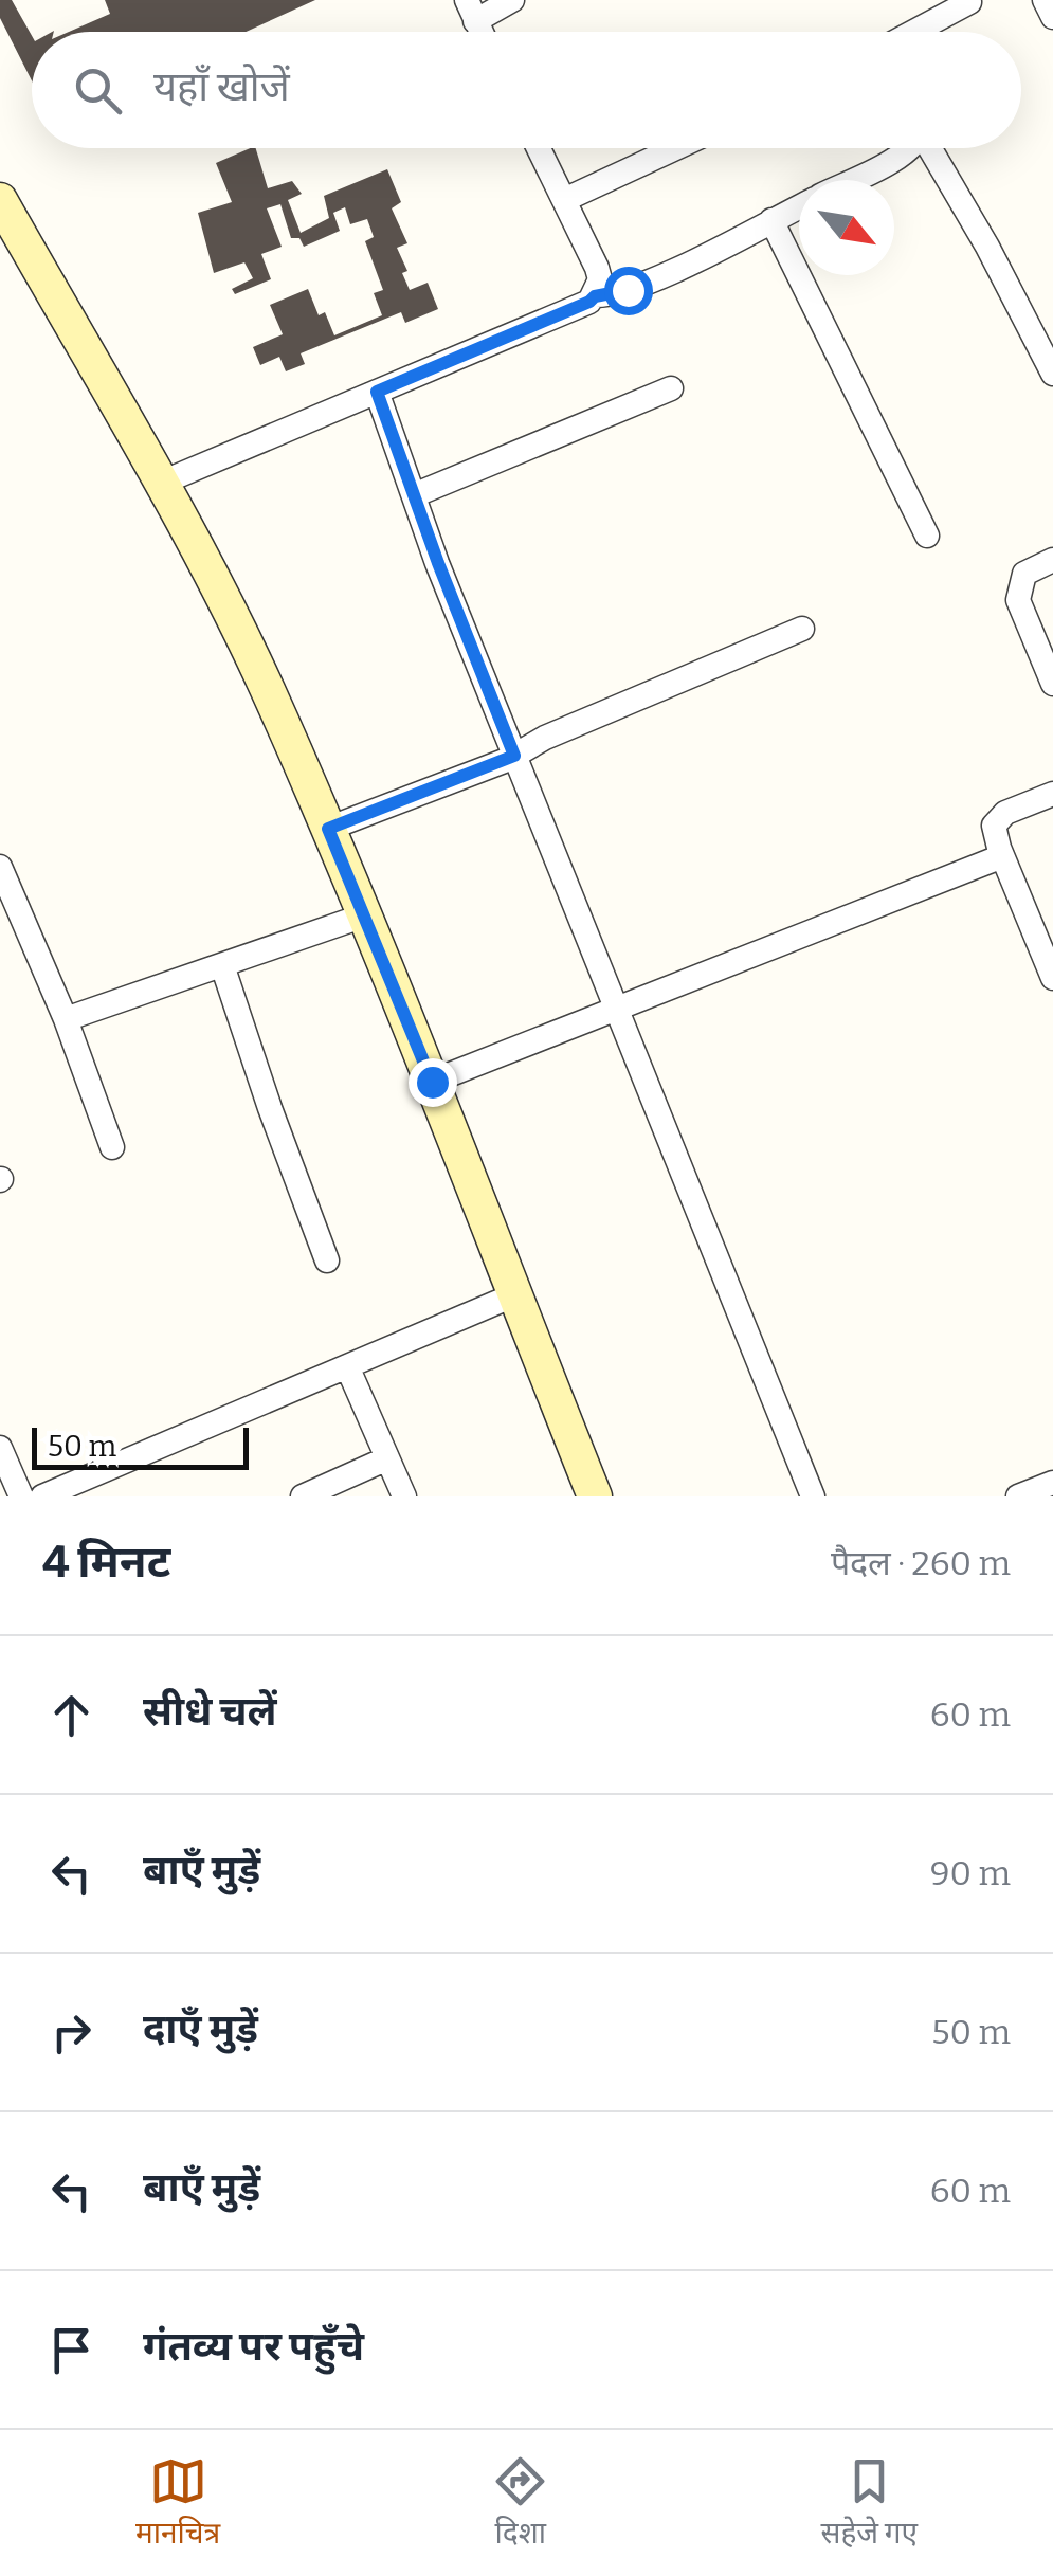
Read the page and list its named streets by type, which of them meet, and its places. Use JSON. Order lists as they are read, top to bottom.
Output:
{
  "scale_bar": "50 m",
  "north": "bottom right",
  "page": {
    "search": "यहाँ खोजें",
    "scale": "50 m",
    "heading": ["4 मिनट", "पैदल · 260 m"],
    "list": [
      ["सीधे चलें", "60 m"],
      ["बाएँ मुड़ें", "90 m"],
      ["दाएँ मुड़ें", "50 m"],
      ["बाएँ मुड़ें", "60 m"],
      "गंतव्य पर पहुँचे"
    ],
    "nav": ["मानचित्र", "दिशा", "सहेजे गए"]
  }
}
